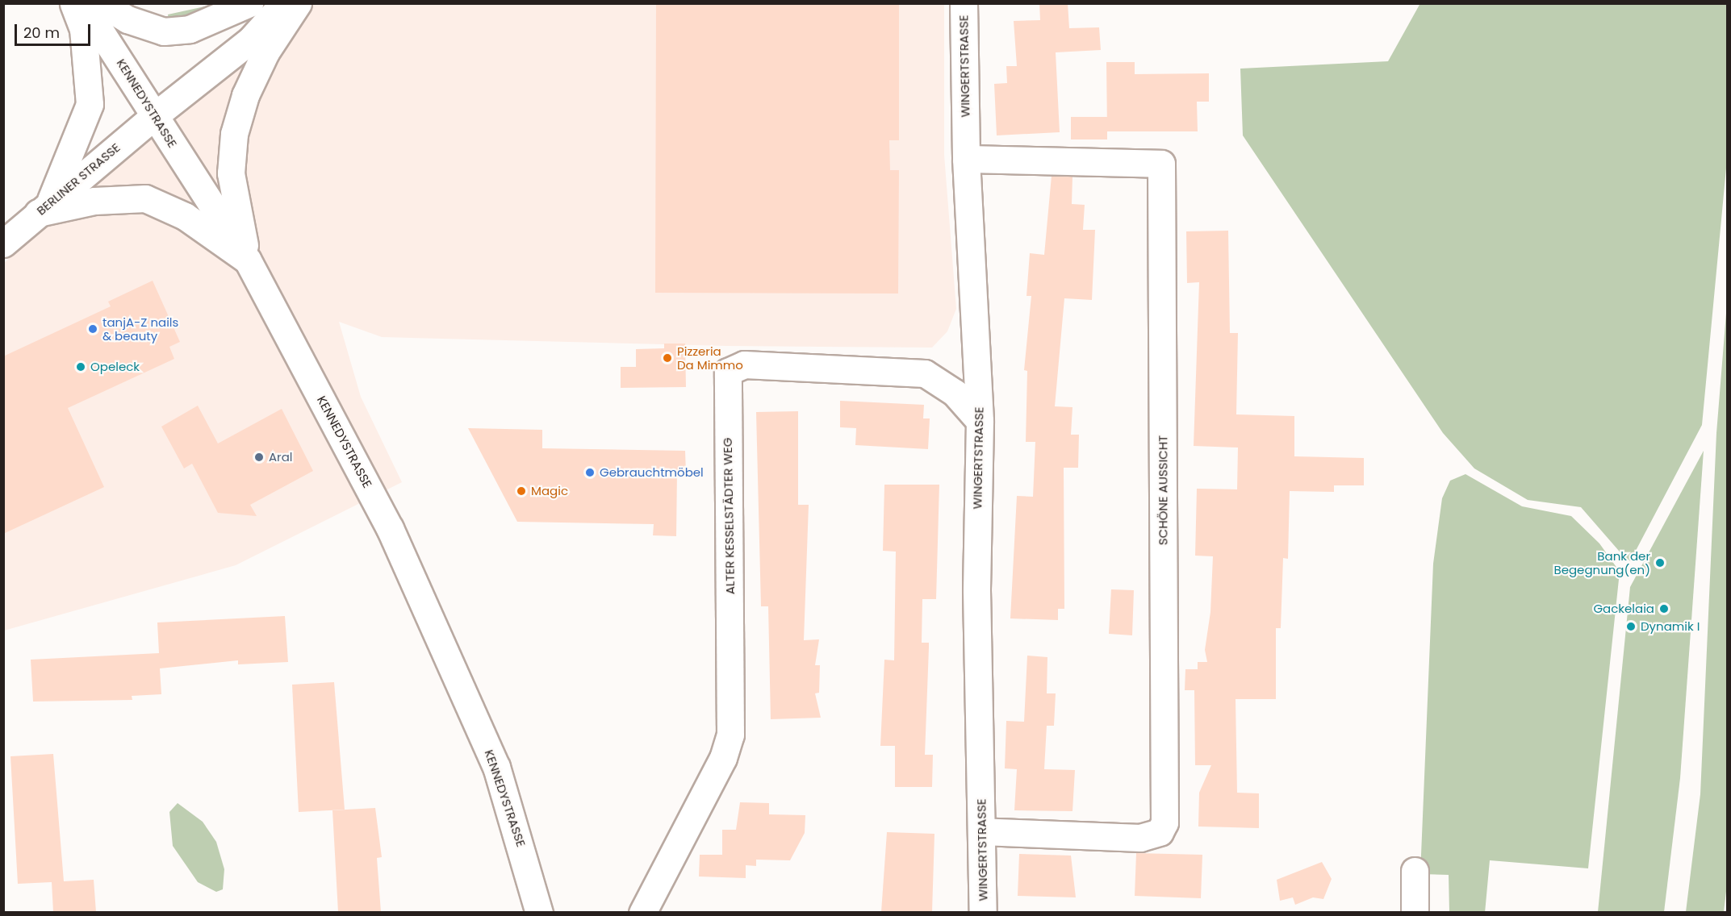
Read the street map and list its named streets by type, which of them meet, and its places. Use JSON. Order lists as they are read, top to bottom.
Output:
{
  "streets": {
    "street": [
      "WINGERTSTRASSE",
      "KENNEDYSTRASSE",
      "BERLINER STRASSE",
      "SCHÖNE AUSSICHT",
      "ALTER KESSELSTÄDTER WEG"
    ]
  },
  "crossings": [
    ["WINGERTSTRASSE", "SCHÖNE AUSSICHT"],
    ["WINGERTSTRASSE", "ALTER KESSELSTÄDTER WEG"],
    ["KENNEDYSTRASSE", "BERLINER STRASSE"]
  ],
  "places": [
    "tanjA-Z nails & beauty",
    "Pizzeria Da Mimmo",
    "Opeleck",
    "Aral",
    "Gebrauchtmöbel",
    "Magic",
    "Bank der Begegnung(en)",
    "Gackelaia",
    "Dynamik I"
  ],
  "scale_bar": "20 m"
}
